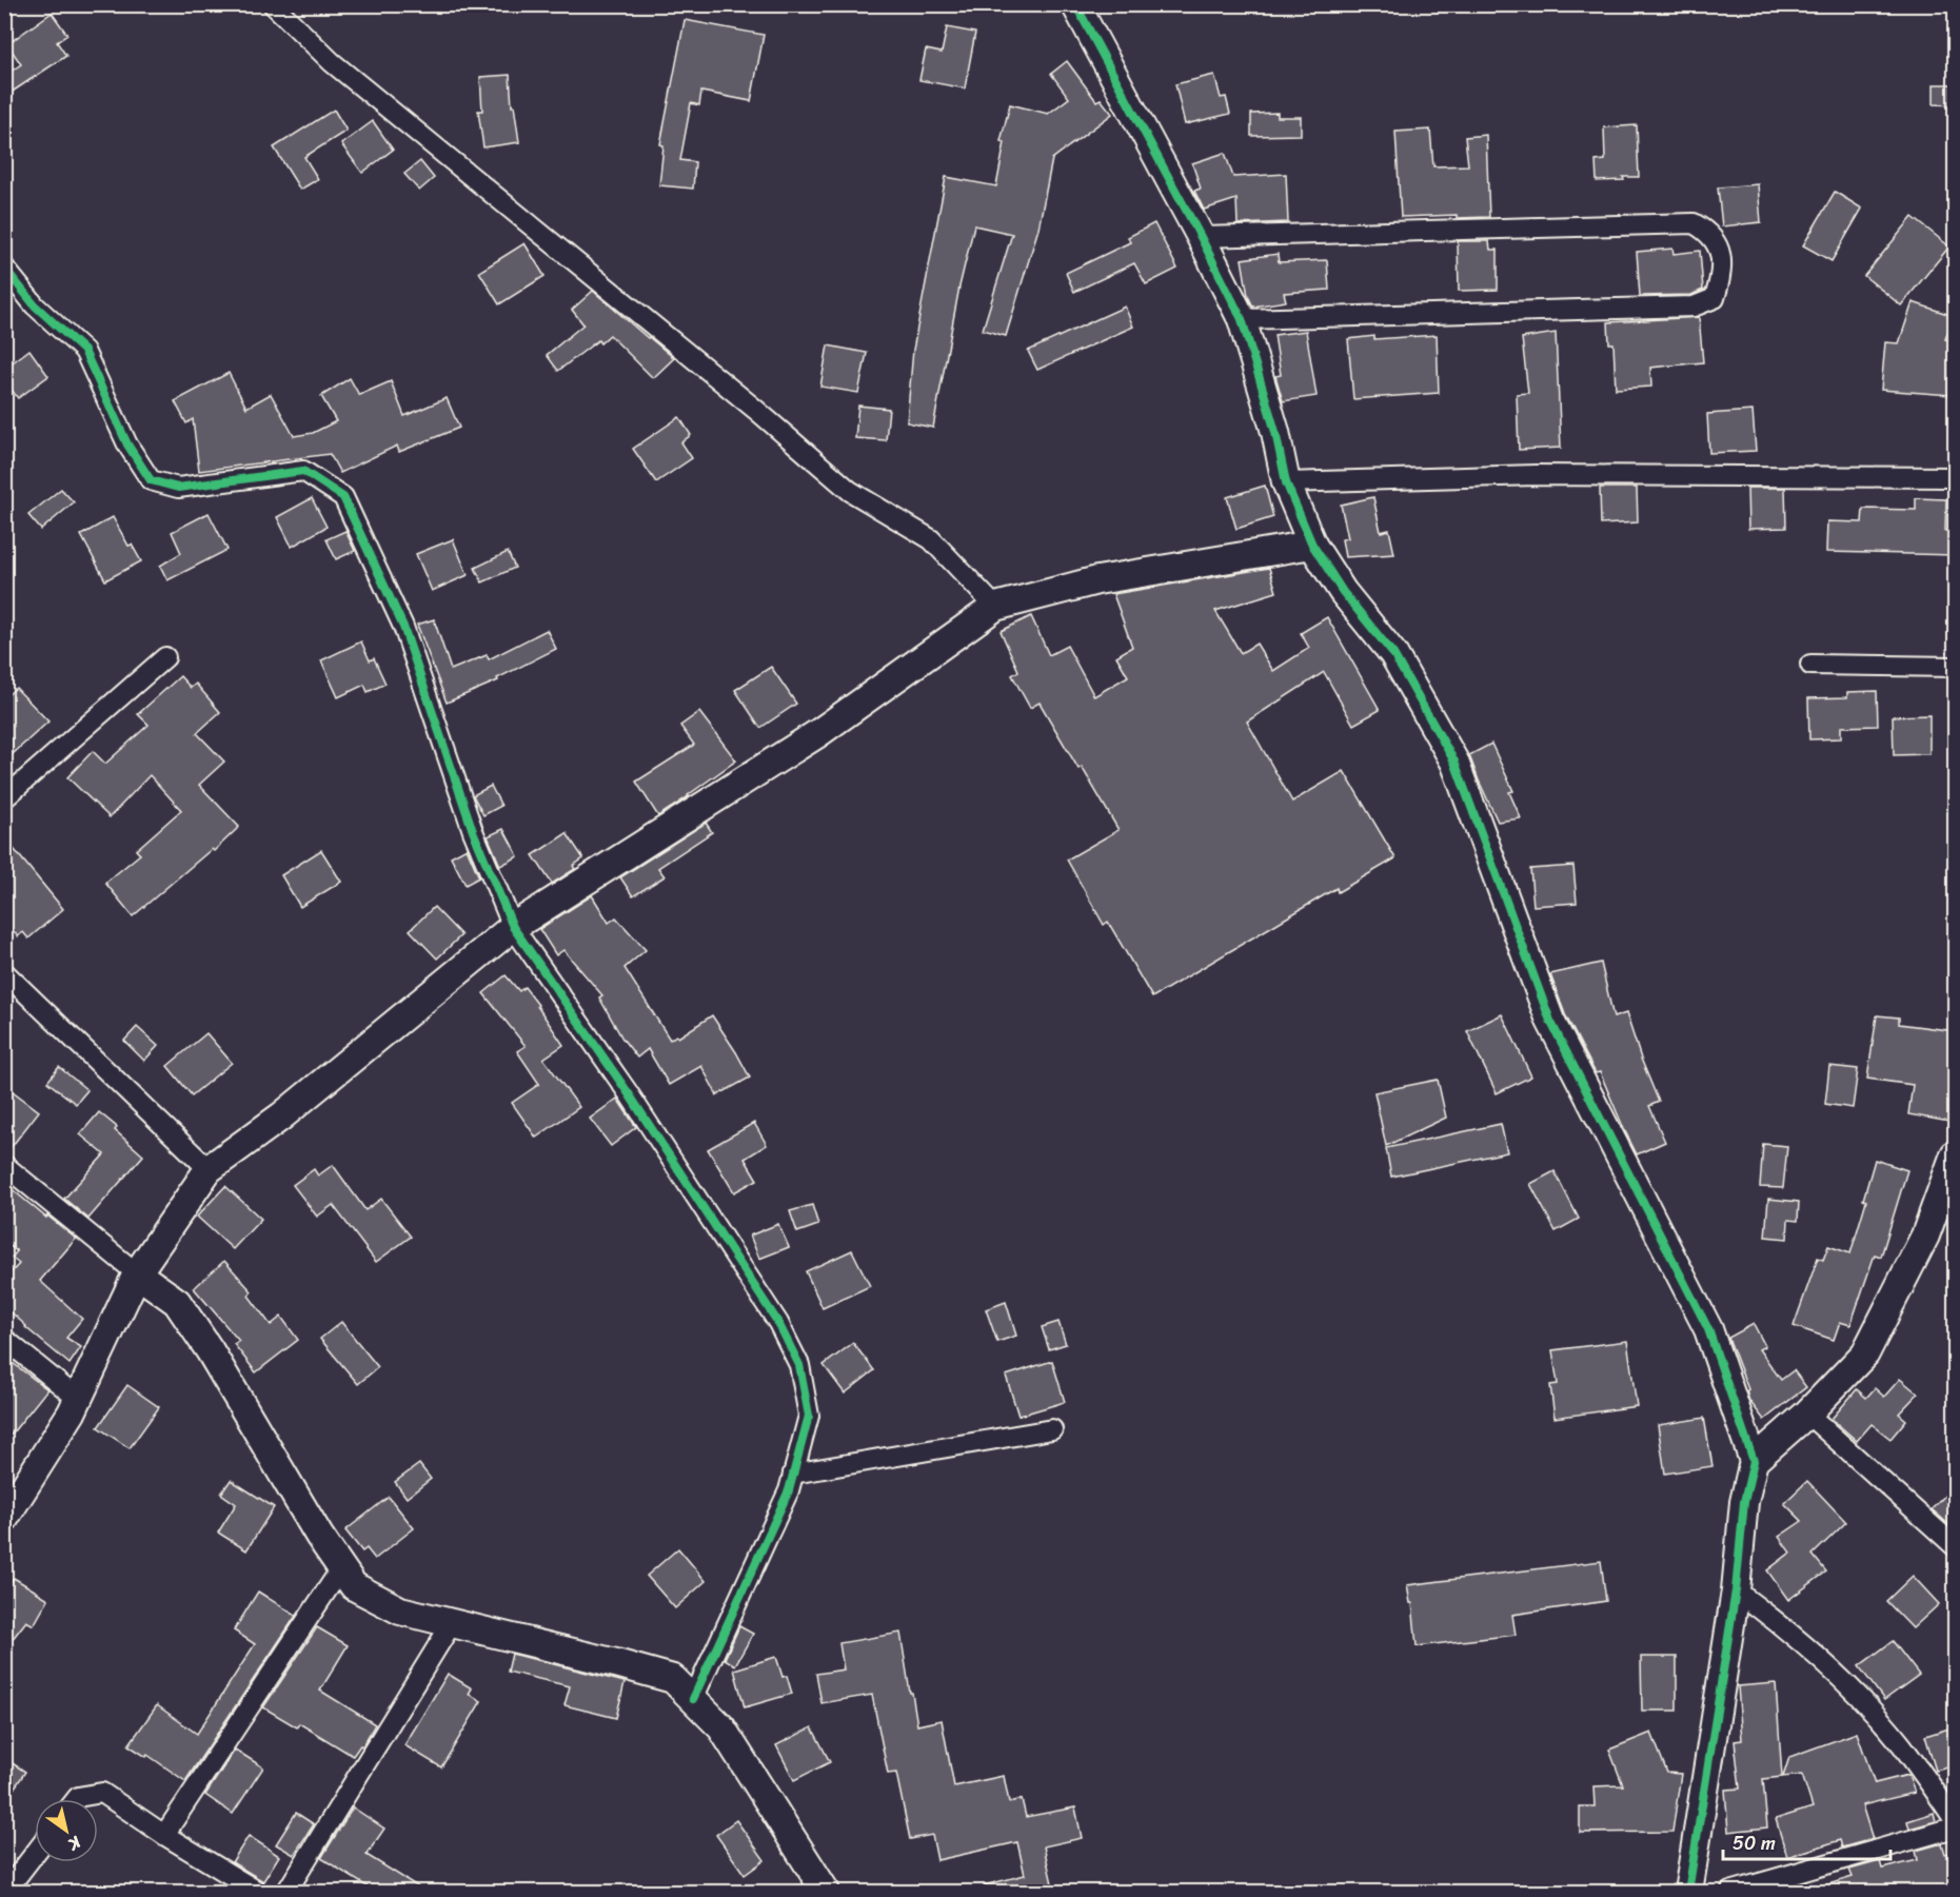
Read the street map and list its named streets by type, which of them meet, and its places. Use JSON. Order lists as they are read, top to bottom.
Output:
{
  "scale_bar": "50 m",
  "north": "bottom right"
}
